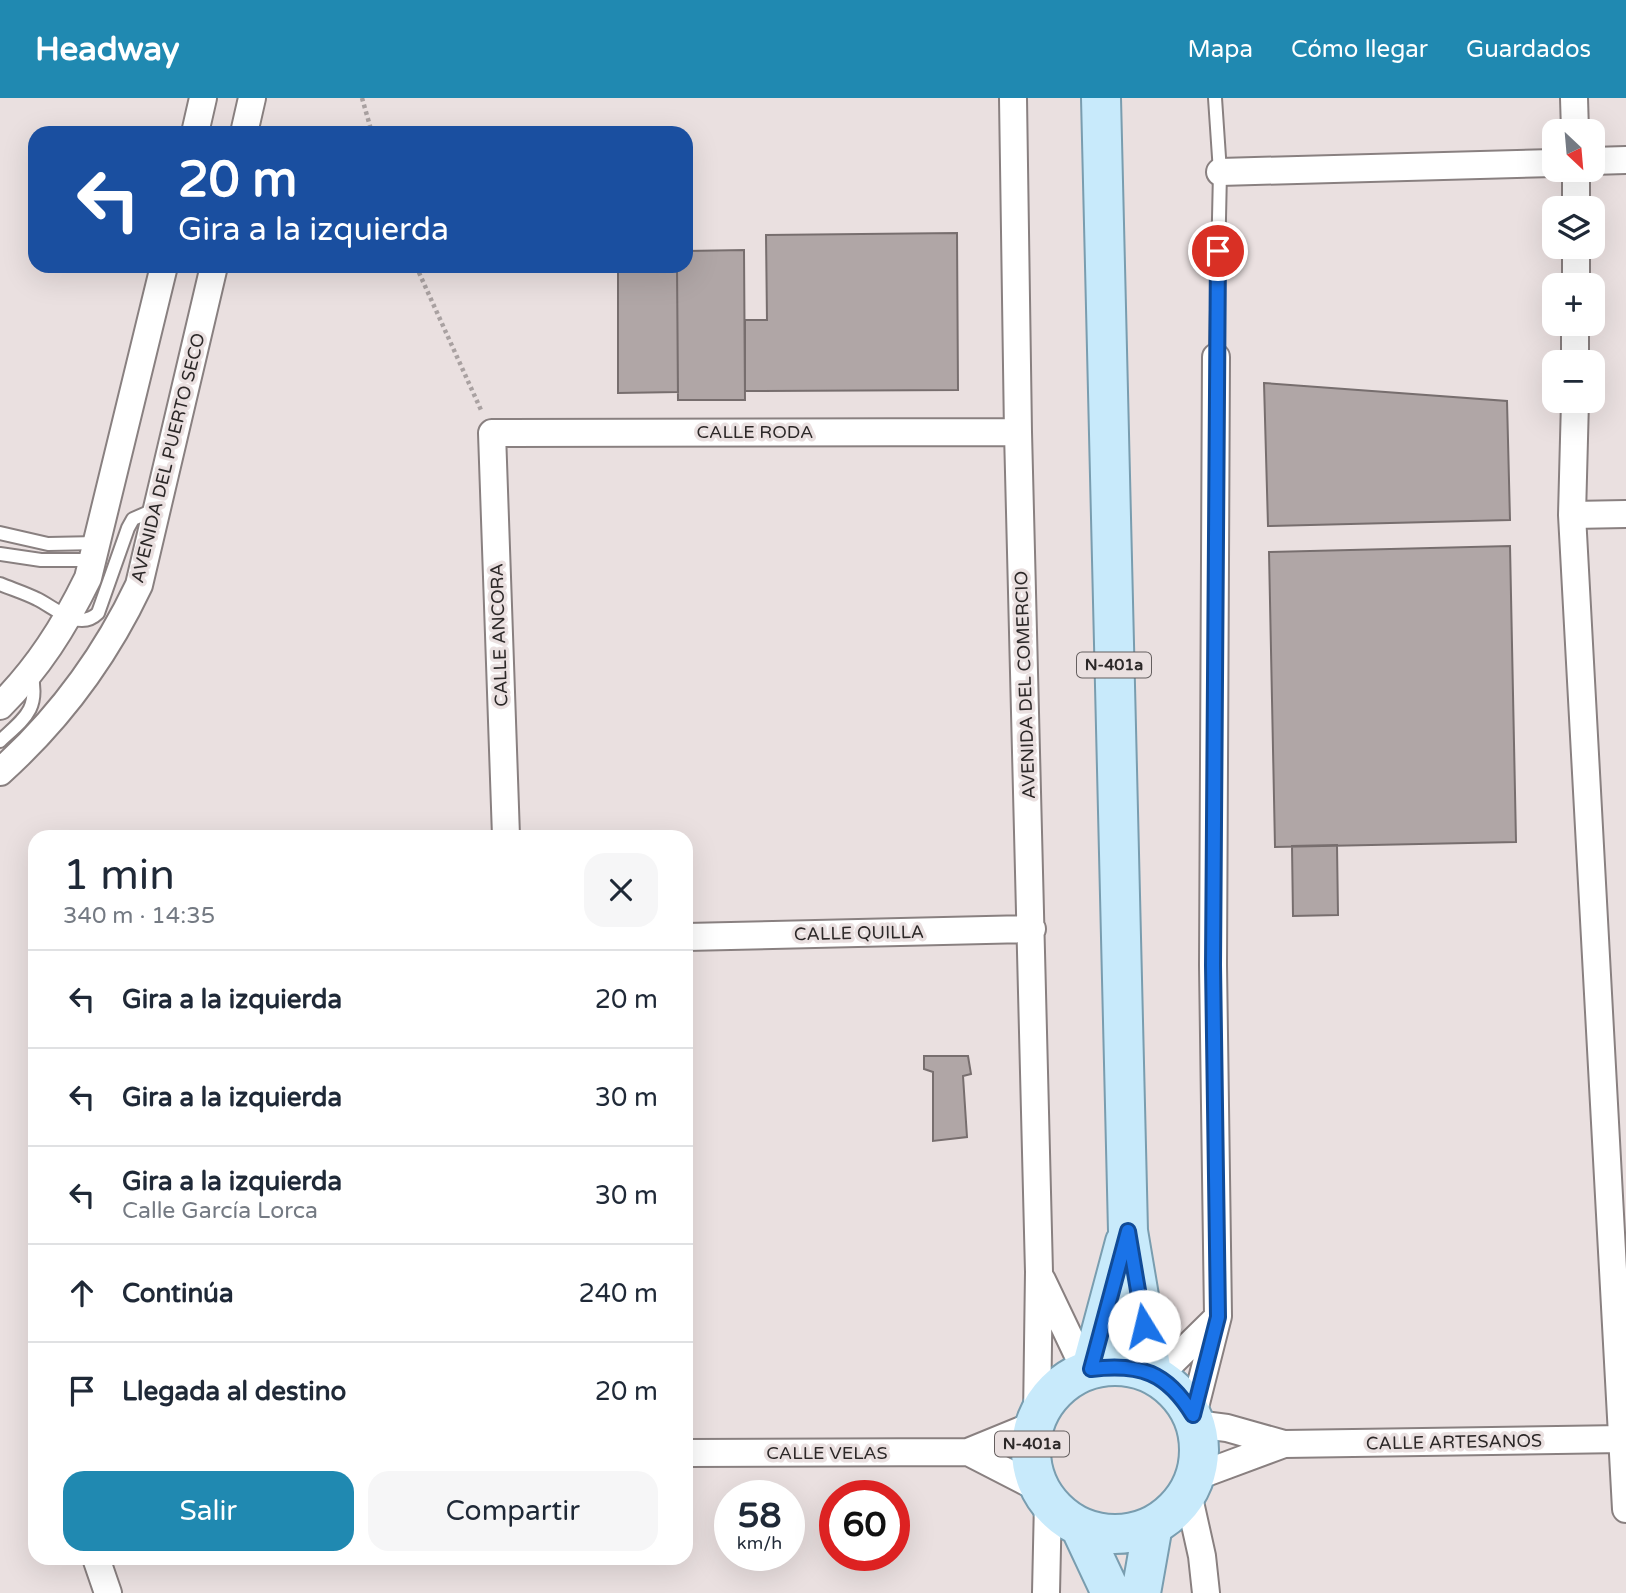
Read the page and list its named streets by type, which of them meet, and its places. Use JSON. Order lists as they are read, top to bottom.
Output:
{
  "streets": {
    "main road": ["N-401a"],
    "street": [
      "CALLE RODA",
      "AVENIDA DEL PUERTO SECO",
      "CALLE ANCORA",
      "AVENIDA DEL COMERCIO",
      "CALLE QUILLA",
      "CALLE ARTESANOS",
      "CALLE VELAS"
    ]
  },
  "crossings": [
    ["CALLE RODA", "CALLE ANCORA"],
    ["CALLE RODA", "AVENIDA DEL COMERCIO"],
    ["N-401a", "AVENIDA DEL COMERCIO"],
    ["N-401a", "CALLE ARTESANOS"],
    ["N-401a", "CALLE VELAS"],
    ["AVENIDA DEL COMERCIO", "CALLE QUILLA"],
    ["AVENIDA DEL COMERCIO", "CALLE ARTESANOS"],
    ["AVENIDA DEL COMERCIO", "CALLE VELAS"],
    ["CALLE ARTESANOS", "CALLE VELAS"]
  ],
  "north": "bottom right",
  "page": {
    "header": "Headway",
    "nav": ["Mapa", "Cómo llegar", "Guardados"],
    "map_buttons": ["+", "−"],
    "turn": ["20 m", "Gira a la izquierda"],
    "heading": ["1 min", "340 m · 14:35"],
    "list": [
      {
        "name": "Gira a la izquierda",
        "value": "20 m"
      },
      {
        "name": "Gira a la izquierda",
        "value": "30 m"
      },
      {
        "name": "Gira a la izquierda",
        "note": "Calle García Lorca",
        "value": "30 m"
      },
      {
        "name": "Continúa",
        "value": "240 m"
      },
      {
        "name": "Llegada al destino",
        "value": "20 m"
      }
    ],
    "buttons": ["Salir", "Compartir"],
    "speed": "58 km/h",
    "limit": "60"
  }
}
